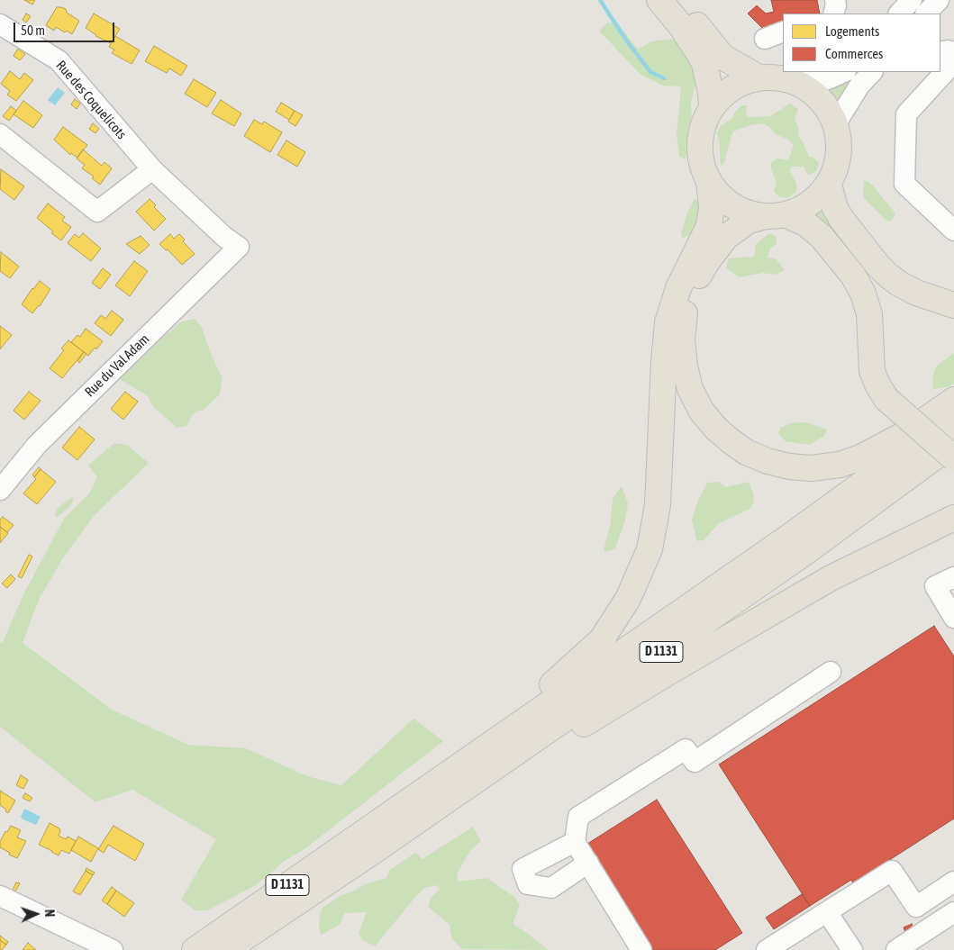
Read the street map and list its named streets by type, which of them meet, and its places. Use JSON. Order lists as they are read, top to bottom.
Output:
{
  "streets": {
    "main road": ["D 1131"],
    "street": ["Rue des Coquelicots", "Rue du Val Adam"]
  },
  "crossings": [
    ["Rue des Coquelicots", "Rue du Val Adam"]
  ],
  "legend": ["Logements", "Commerces"],
  "scale_bar": "50 m",
  "north": "right"
}
